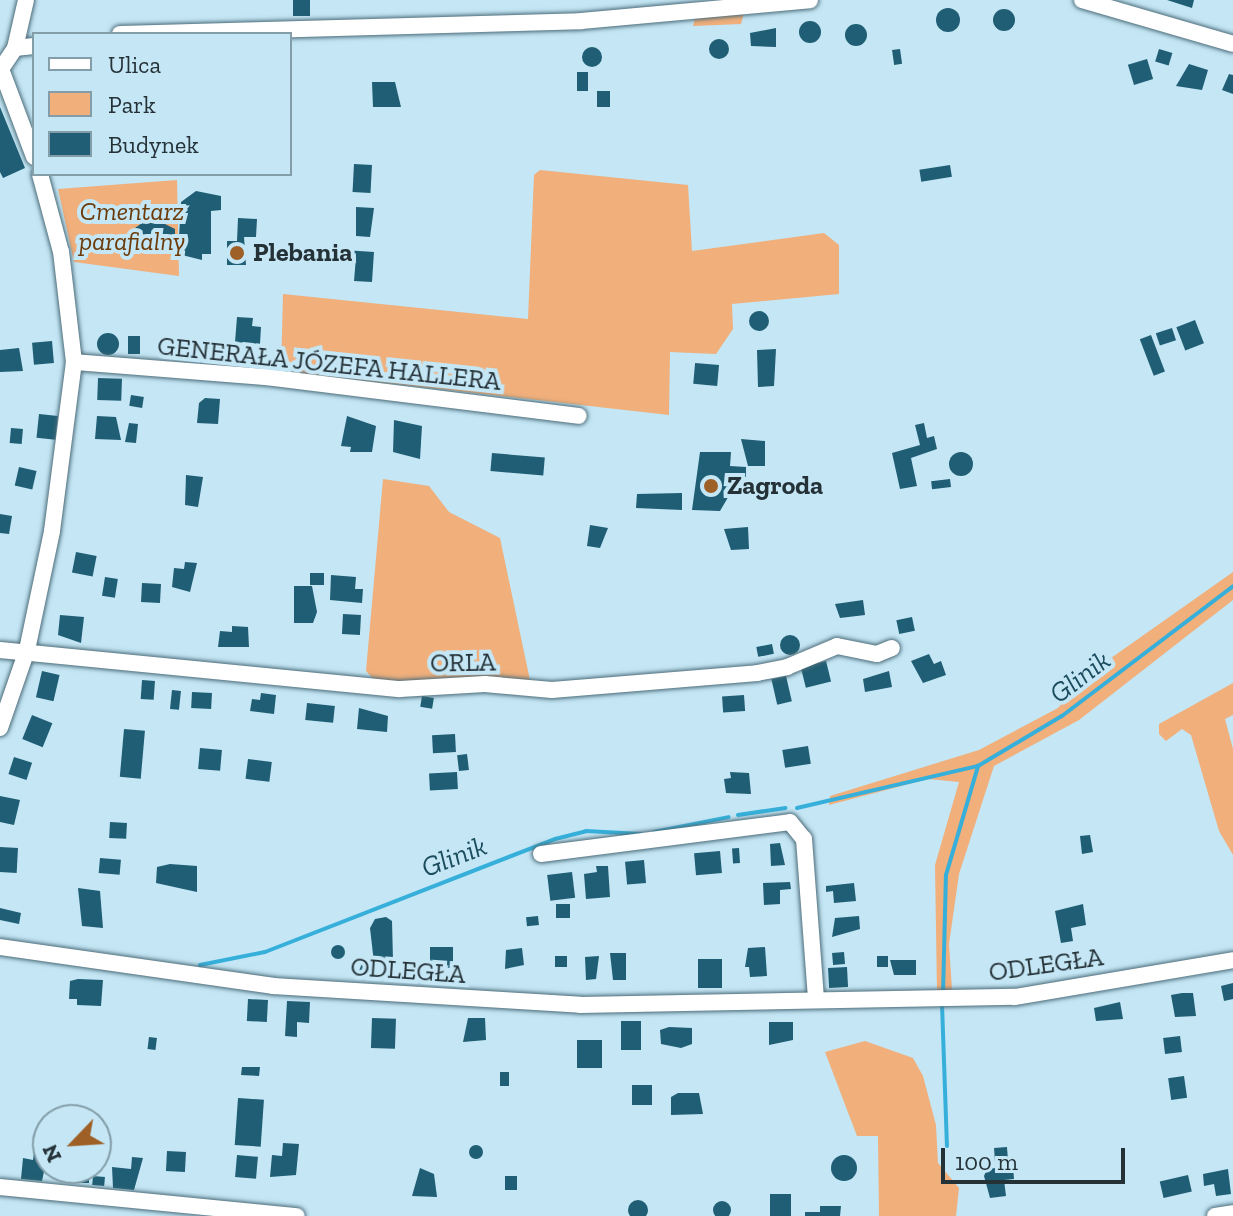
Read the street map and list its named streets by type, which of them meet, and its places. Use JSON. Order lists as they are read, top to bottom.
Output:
{
  "streets": {
    "street": ["GENERAŁA JÓZEFA HALLERA", "ORLA", "ODLEGŁA"]
  },
  "water": ["Glinik"],
  "parks": ["Cmentarz parafialny"],
  "places": ["Plebania", "Zagroda"],
  "legend": ["Ulica", "Park", "Budynek"],
  "scale_bar": "100 m",
  "north": "bottom left"
}
